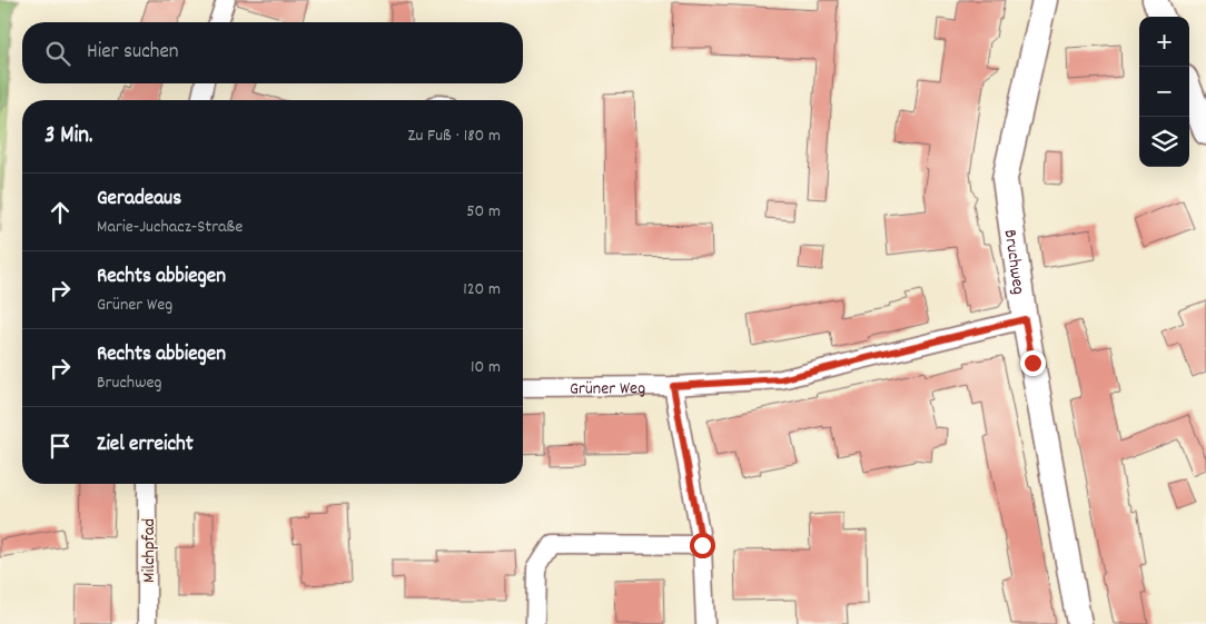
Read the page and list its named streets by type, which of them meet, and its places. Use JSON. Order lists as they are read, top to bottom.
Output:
{
  "streets": {
    "street": ["Bruchweg", "Grüner Weg", "Milchpfad"]
  },
  "crossings": [
    ["Bruchweg", "Grüner Weg"]
  ],
  "page": {
    "map_buttons": ["+", "−"],
    "search": "Hier suchen",
    "heading": ["3 Min.", "Zu Fuß · 180 m"],
    "list": [
      ["Geradeaus", "Marie-Juchacz-Straße", "50 m"],
      ["Rechts abbiegen", "Grüner Weg", "120 m"],
      ["Rechts abbiegen", "Bruchweg", "10 m"],
      "Ziel erreicht"
    ]
  }
}
